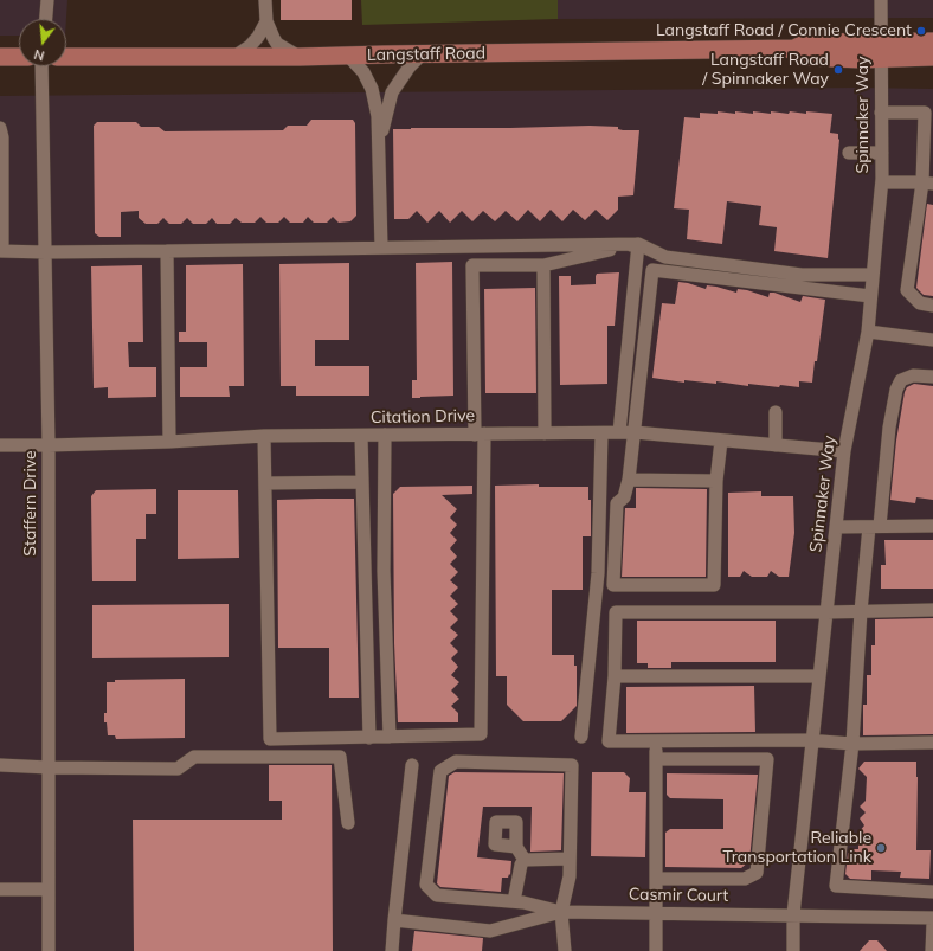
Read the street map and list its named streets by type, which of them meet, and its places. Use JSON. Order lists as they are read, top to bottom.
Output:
{
  "streets": {
    "main road": ["Langstaff Road"],
    "street": [
      "Spinnaker Way",
      "Citation Drive",
      "Staffern Drive",
      "Casmir Court"
    ]
  },
  "crossings": [
    ["Langstaff Road", "Spinnaker Way"],
    ["Spinnaker Way", "Citation Drive"],
    ["Spinnaker Way", "Casmir Court"],
    ["Citation Drive", "Staffern Drive"]
  ],
  "places": ["Langstaff Road / Connie Crescent", "Langstaff Road / Spinnaker Way", "Reliable Transportation Link"],
  "north": "bottom"
}
